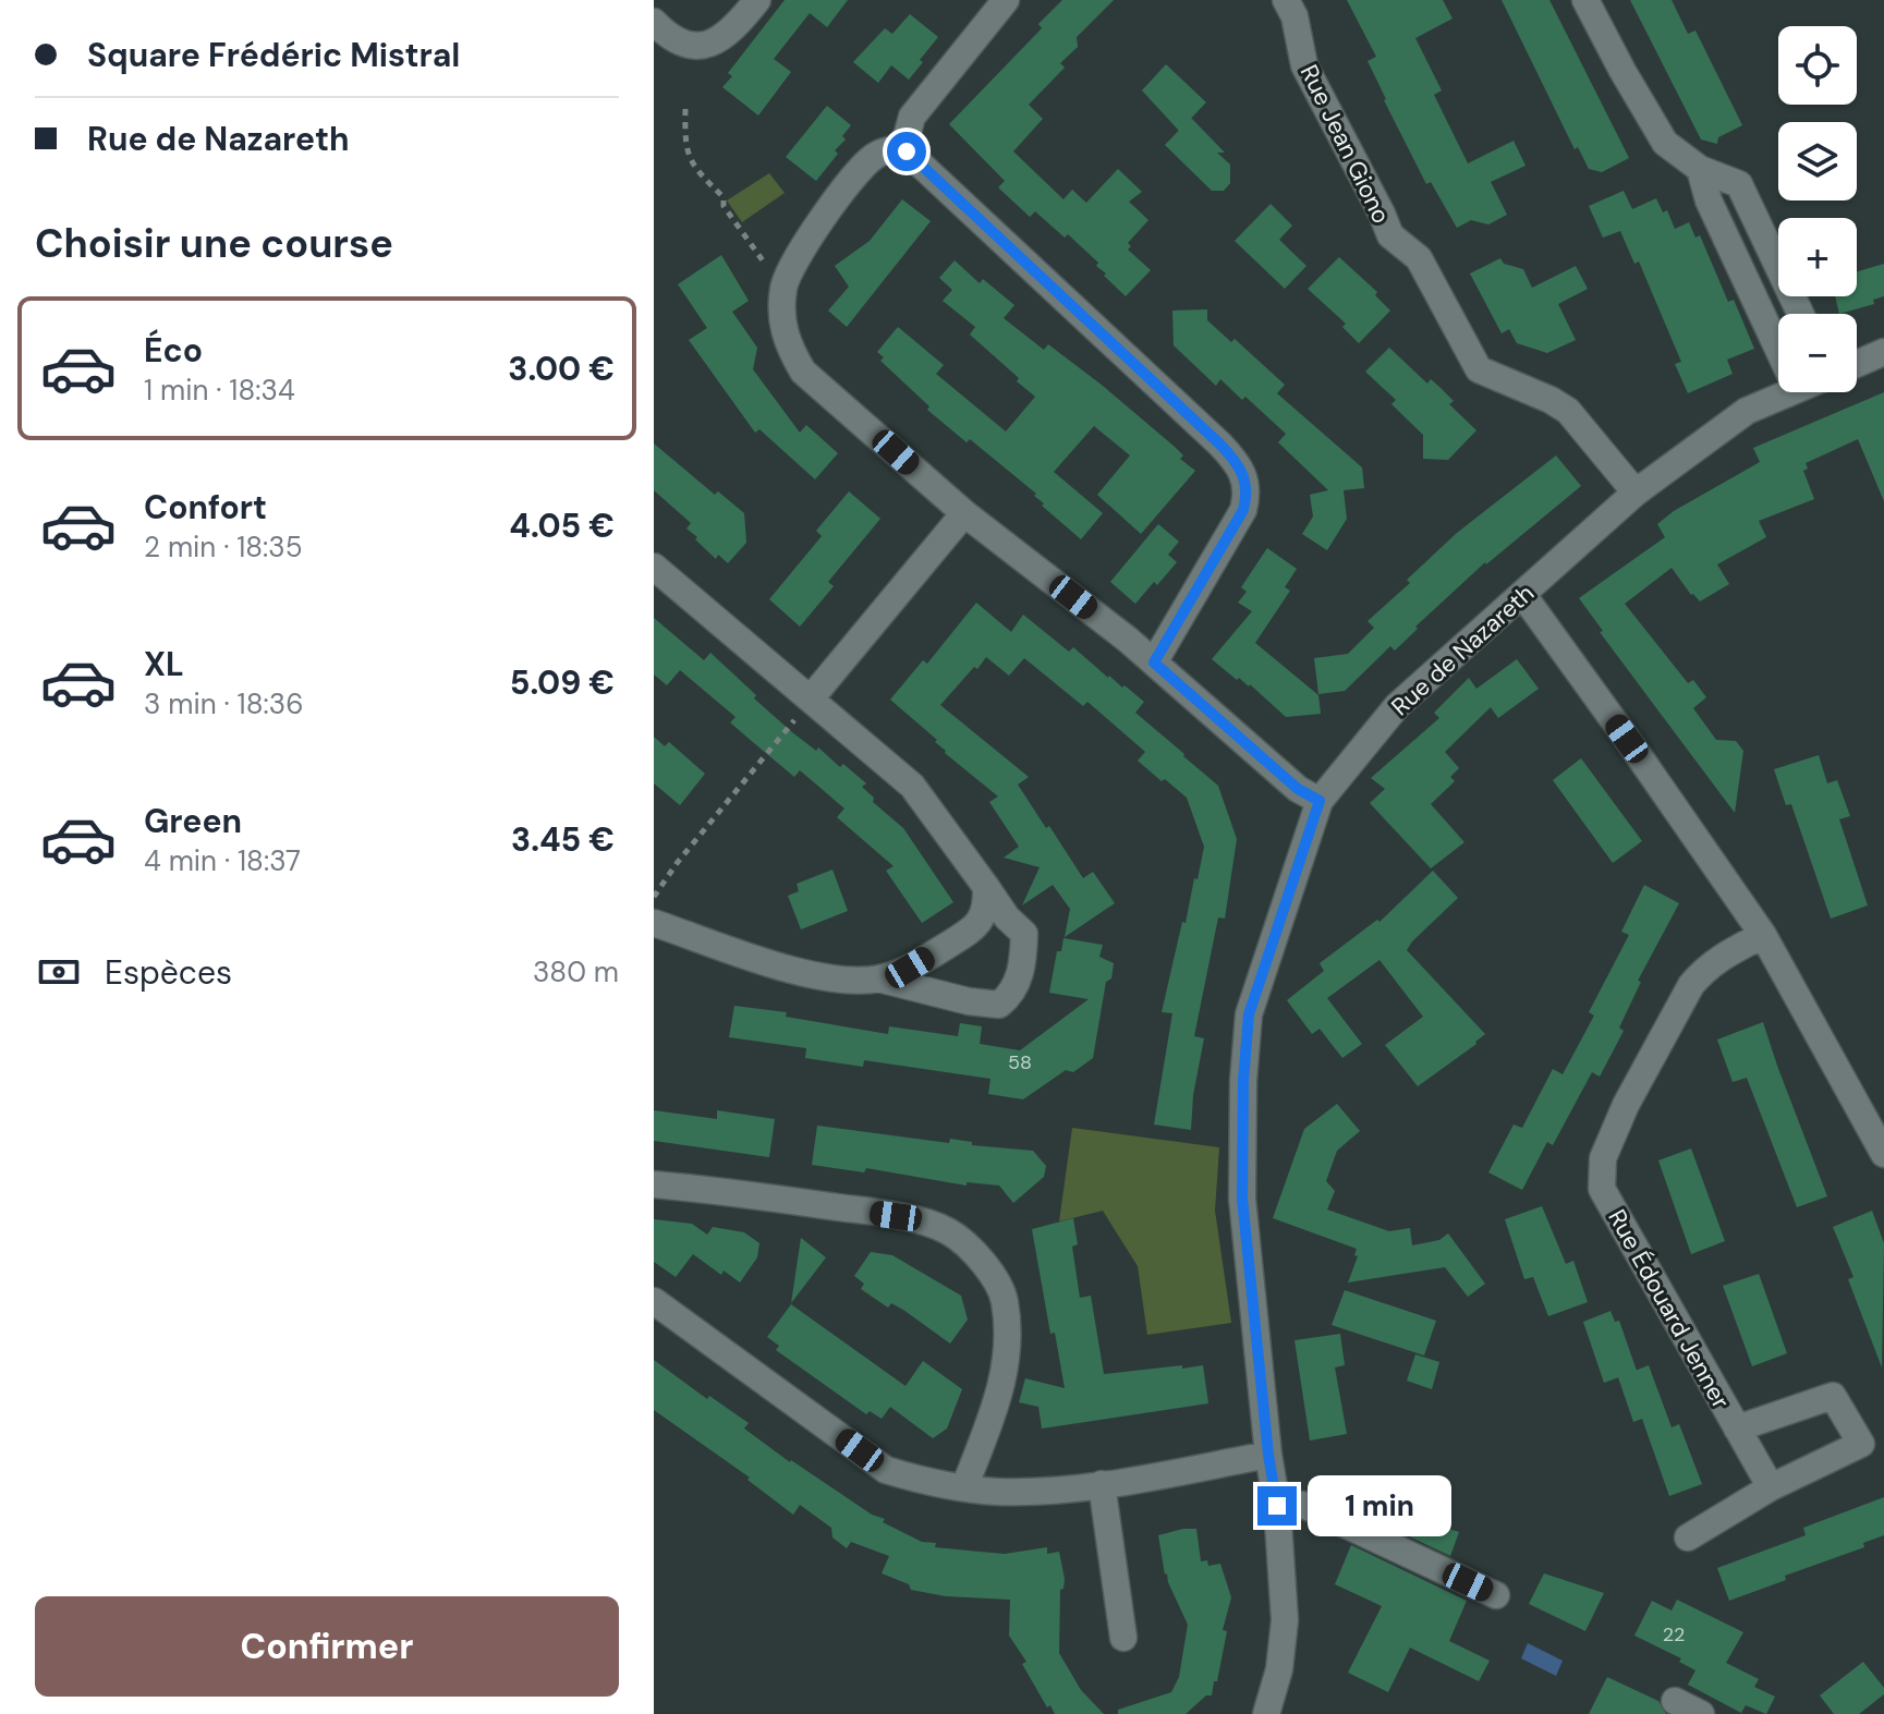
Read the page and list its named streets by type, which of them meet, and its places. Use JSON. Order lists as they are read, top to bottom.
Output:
{
  "streets": {
    "street": ["Rue Jean Giono", "Rue de Nazareth", "Rue Édouard Jenner"]
  },
  "crossings": [
    ["Rue Jean Giono", "Rue de Nazareth"]
  ],
  "house_numbers": ["58", "22"],
  "page": {
    "banner": ["Square Frédéric Mistral", "Rue de Nazareth"],
    "map_buttons": ["+", "−"],
    "heading": "Choisir une course",
    "list": [
      {
        "name": "Éco",
        "note": "1 min · 18:34",
        "value": "3.00 €"
      },
      {
        "name": "Confort",
        "note": "2 min · 18:35",
        "value": "4.05 €"
      },
      {
        "name": "XL",
        "note": "3 min · 18:36",
        "value": "5.09 €"
      },
      {
        "name": "Green",
        "note": "4 min · 18:37",
        "value": "3.45 €"
      }
    ],
    "pay": ["Espèces", "380 m"],
    "bubble": "1 min",
    "buttons": "Confirmer"
  }
}
